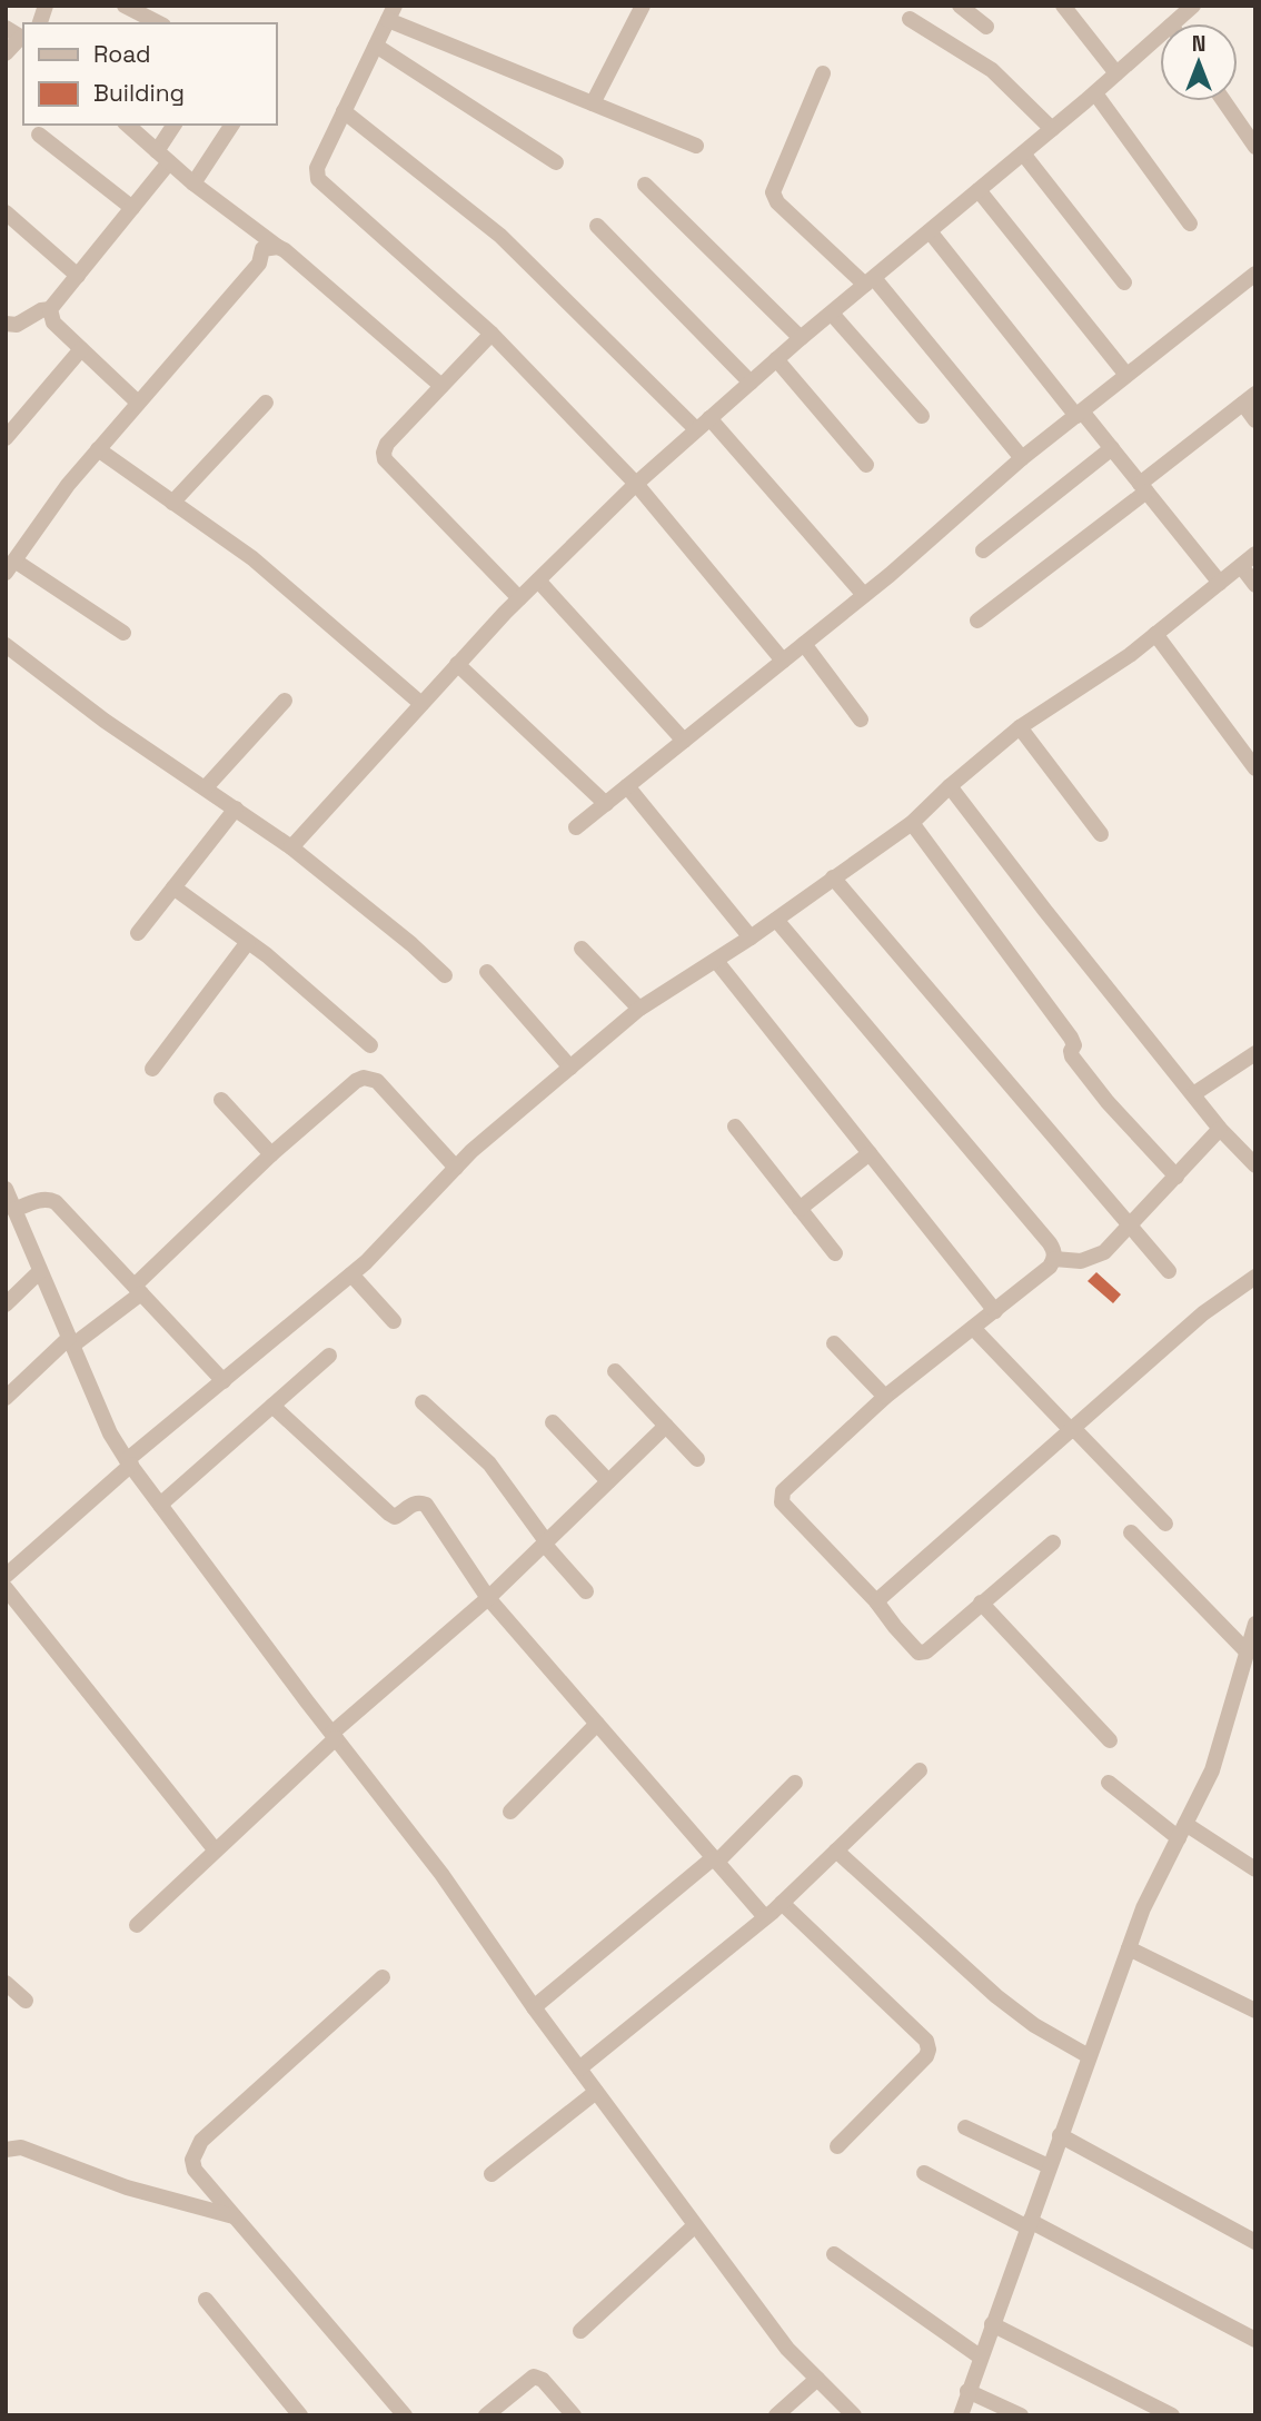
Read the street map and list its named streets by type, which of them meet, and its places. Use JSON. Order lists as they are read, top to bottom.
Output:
{
  "legend": ["Road", "Building"],
  "north": "top"
}
